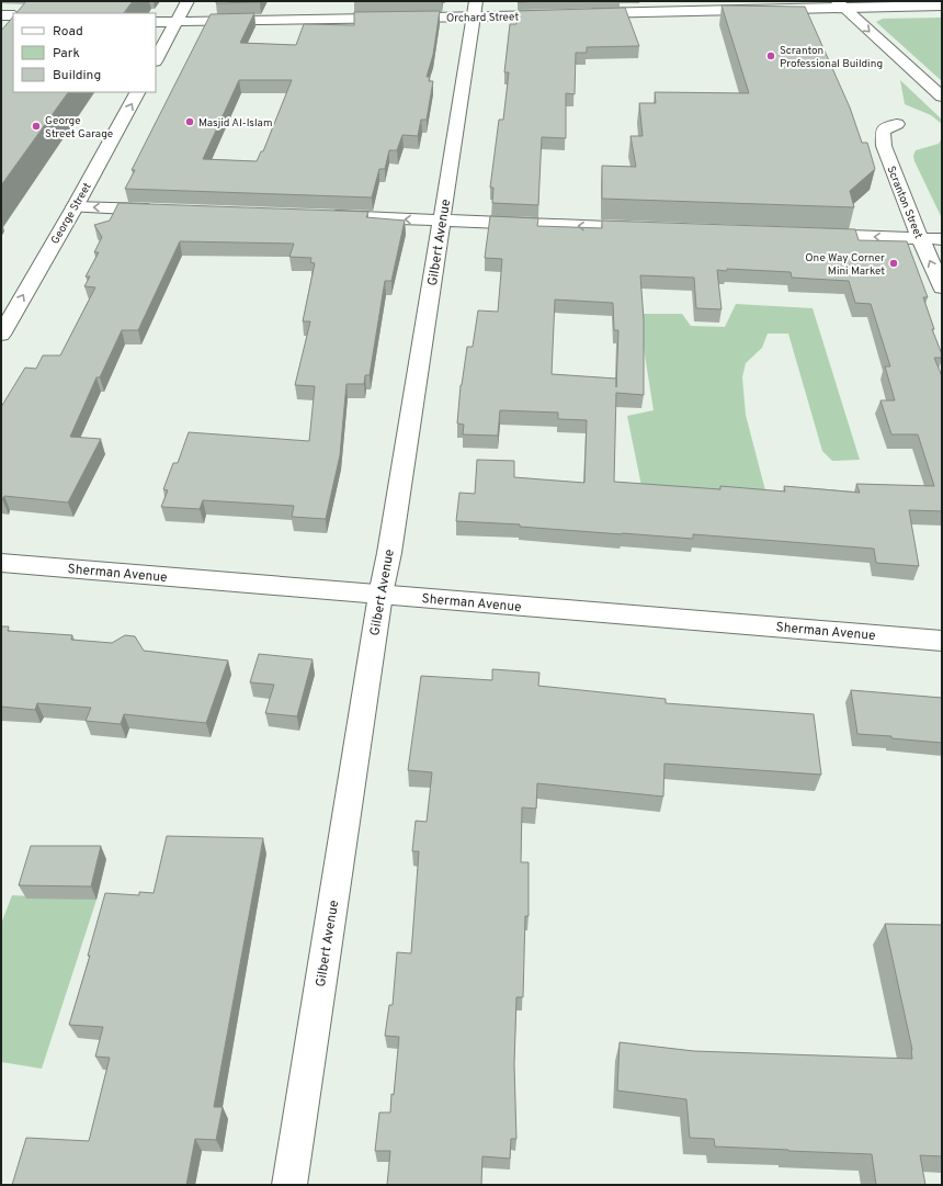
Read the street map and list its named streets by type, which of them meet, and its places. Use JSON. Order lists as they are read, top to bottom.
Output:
{
  "streets": {
    "main road": [
      "Orchard Street",
      "Scranton Street",
      "George Street",
      "Gilbert Avenue",
      "Sherman Avenue"
    ]
  },
  "crossings": [
    ["Orchard Street", "Gilbert Avenue"],
    ["Gilbert Avenue", "Sherman Avenue"]
  ],
  "one_way": ["George Street"],
  "places": [
    "Scranton Professional Building",
    "Masjid Al-Islam",
    "George Street Garage",
    "One Way Corner Mini Market"
  ],
  "legend": ["Road", "Park", "Building"]
}
